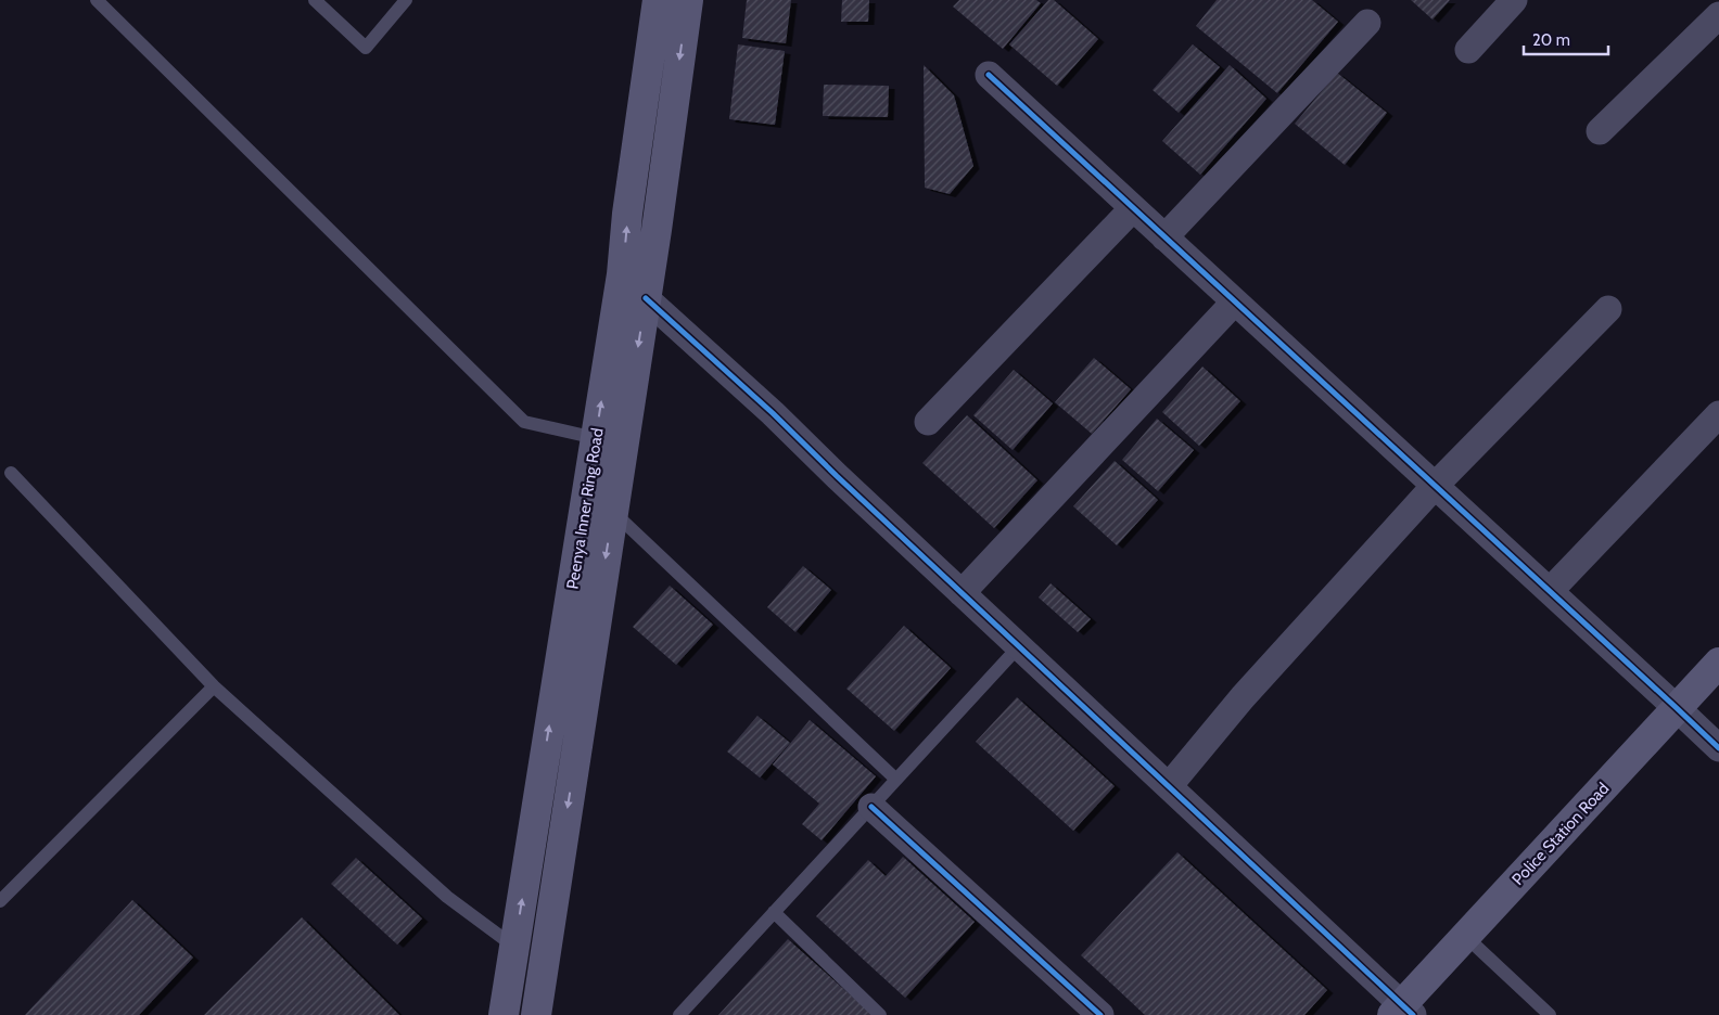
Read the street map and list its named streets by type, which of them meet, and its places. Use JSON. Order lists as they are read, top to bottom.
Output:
{
  "streets": {
    "main road": ["Peenya Inner Ring Road", "Police Station Road"]
  },
  "scale_bar": "20 m"
}
